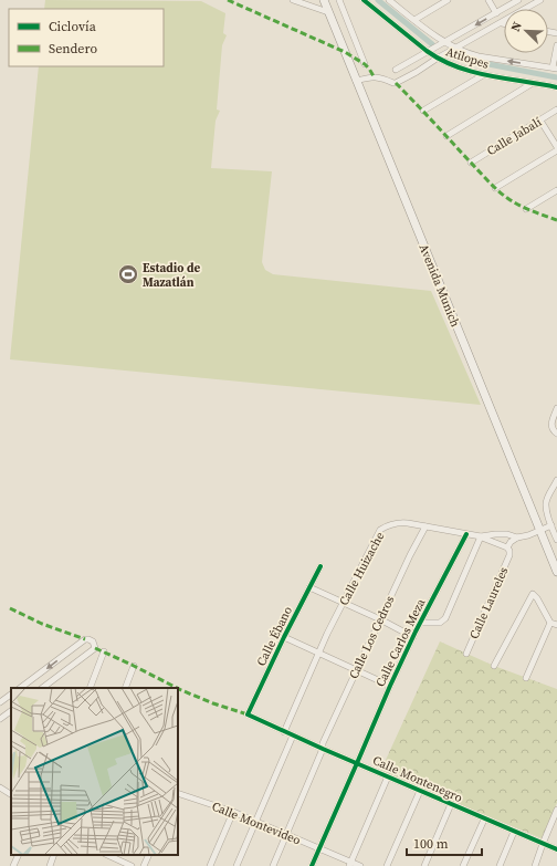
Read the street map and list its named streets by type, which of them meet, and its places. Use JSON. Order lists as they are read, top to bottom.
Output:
{
  "streets": {
    "main road": ["Avenida Munich"],
    "street": [
      "Atilopes",
      "Calle Jabalí",
      "Calle Huizache",
      "Calle Laureles",
      "Calle Ébano",
      "Calle Los Cedros",
      "Calle Carlos Meza",
      "Calle Montenegro",
      "Calle Montevideo"
    ]
  },
  "crossings": [
    ["Avenida Munich", "Calle Huizache"],
    ["Calle Huizache", "Calle Los Cedros"],
    ["Calle Huizache", "Calle Carlos Meza"],
    ["Calle Huizache", "Calle Montenegro"],
    ["Calle Ébano", "Calle Montenegro"],
    ["Calle Los Cedros", "Calle Montenegro"],
    ["Calle Los Cedros", "Calle Montevideo"],
    ["Calle Carlos Meza", "Calle Montenegro"],
    ["Calle Carlos Meza", "Calle Montevideo"]
  ],
  "places": {
    "sports": ["Estadio de Mazatlán"]
  },
  "legend": ["Ciclovía", "Sendero"],
  "scale_bar": "100 m",
  "north": "top left"
}
